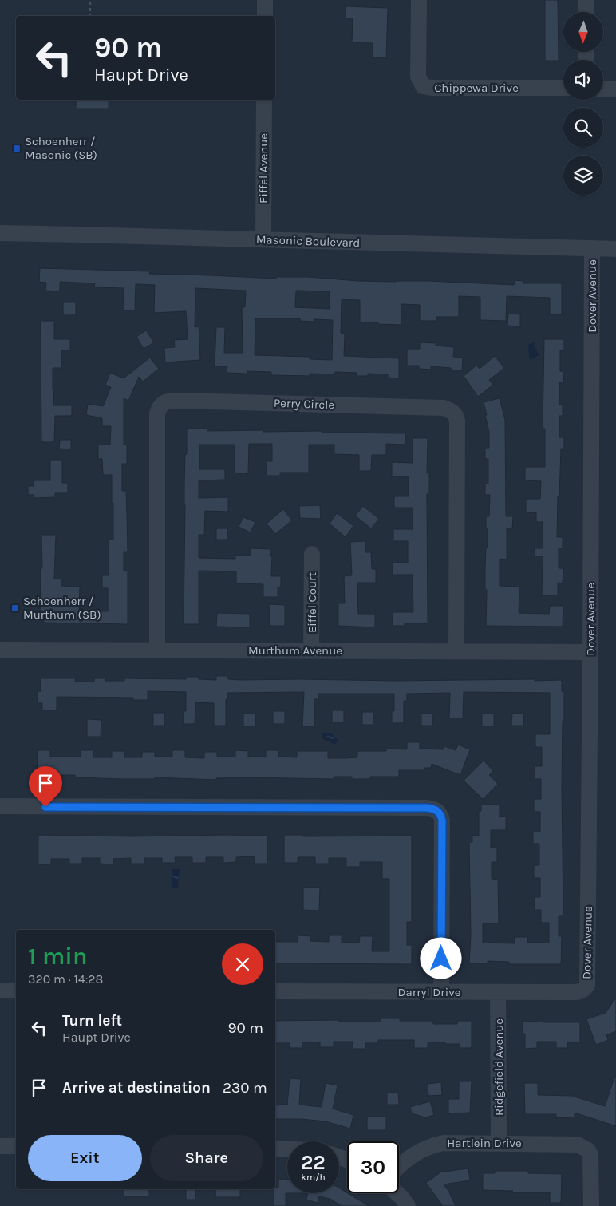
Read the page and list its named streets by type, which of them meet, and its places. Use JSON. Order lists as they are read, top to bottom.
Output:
{
  "streets": {
    "street": [
      "Chippewa Drive",
      "Eiffel Avenue",
      "Masonic Boulevard",
      "Dover Avenue",
      "Perry Circle",
      "Eiffel Court",
      "Murthum Avenue",
      "Darryl Drive",
      "Ridgefield Avenue",
      "Hartlein Drive"
    ]
  },
  "crossings": [
    ["Eiffel Avenue", "Masonic Boulevard"],
    ["Masonic Boulevard", "Dover Avenue"],
    ["Dover Avenue", "Murthum Avenue"],
    ["Dover Avenue", "Darryl Drive"],
    ["Perry Circle", "Murthum Avenue"],
    ["Eiffel Court", "Murthum Avenue"],
    ["Darryl Drive", "Ridgefield Avenue"],
    ["Ridgefield Avenue", "Hartlein Drive"]
  ],
  "places": {
    "transit": ["Schoenherr / Masonic (SB)", "Schoenherr / Murthum (SB)"]
  },
  "north": "bottom",
  "page": {
    "turn": ["90 m", "Haupt Drive"],
    "heading": ["1 min", "320 m · 14:28"],
    "list": [
      {
        "name": "Turn left",
        "note": "Haupt Drive",
        "value": "90 m"
      },
      {
        "name": "Arrive at destination",
        "value": "230 m"
      }
    ],
    "buttons": ["Exit", "Share"],
    "speed": "22 km/h",
    "limit": "30"
  }
}
